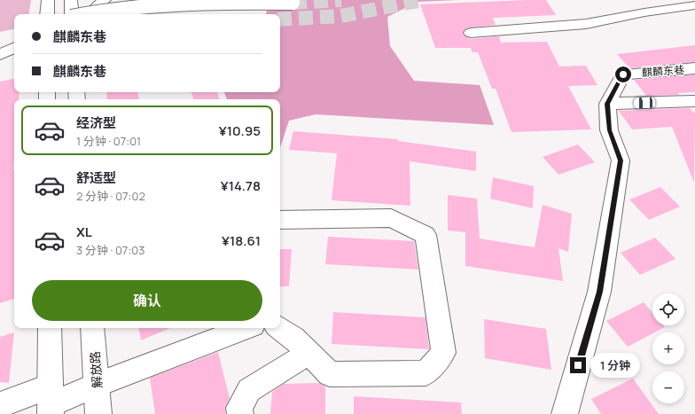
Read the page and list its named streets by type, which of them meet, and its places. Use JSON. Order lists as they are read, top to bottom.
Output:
{
  "streets": {
    "street": ["麒麟东巷", "解放路"]
  },
  "page": {
    "banner": ["麒麟东巷", "麒麟东巷"],
    "list": [
      {
        "name": "经济型",
        "note": "1 分钟 · 07:01",
        "value": "¥10.95"
      },
      {
        "name": "舒适型",
        "note": "2 分钟 · 07:02",
        "value": "¥14.78"
      },
      {
        "name": "XL",
        "note": "3 分钟 · 07:03",
        "value": "¥18.61"
      }
    ],
    "buttons": "确认",
    "map_buttons": ["+", "−"],
    "bubble": "1 分钟"
  }
}
